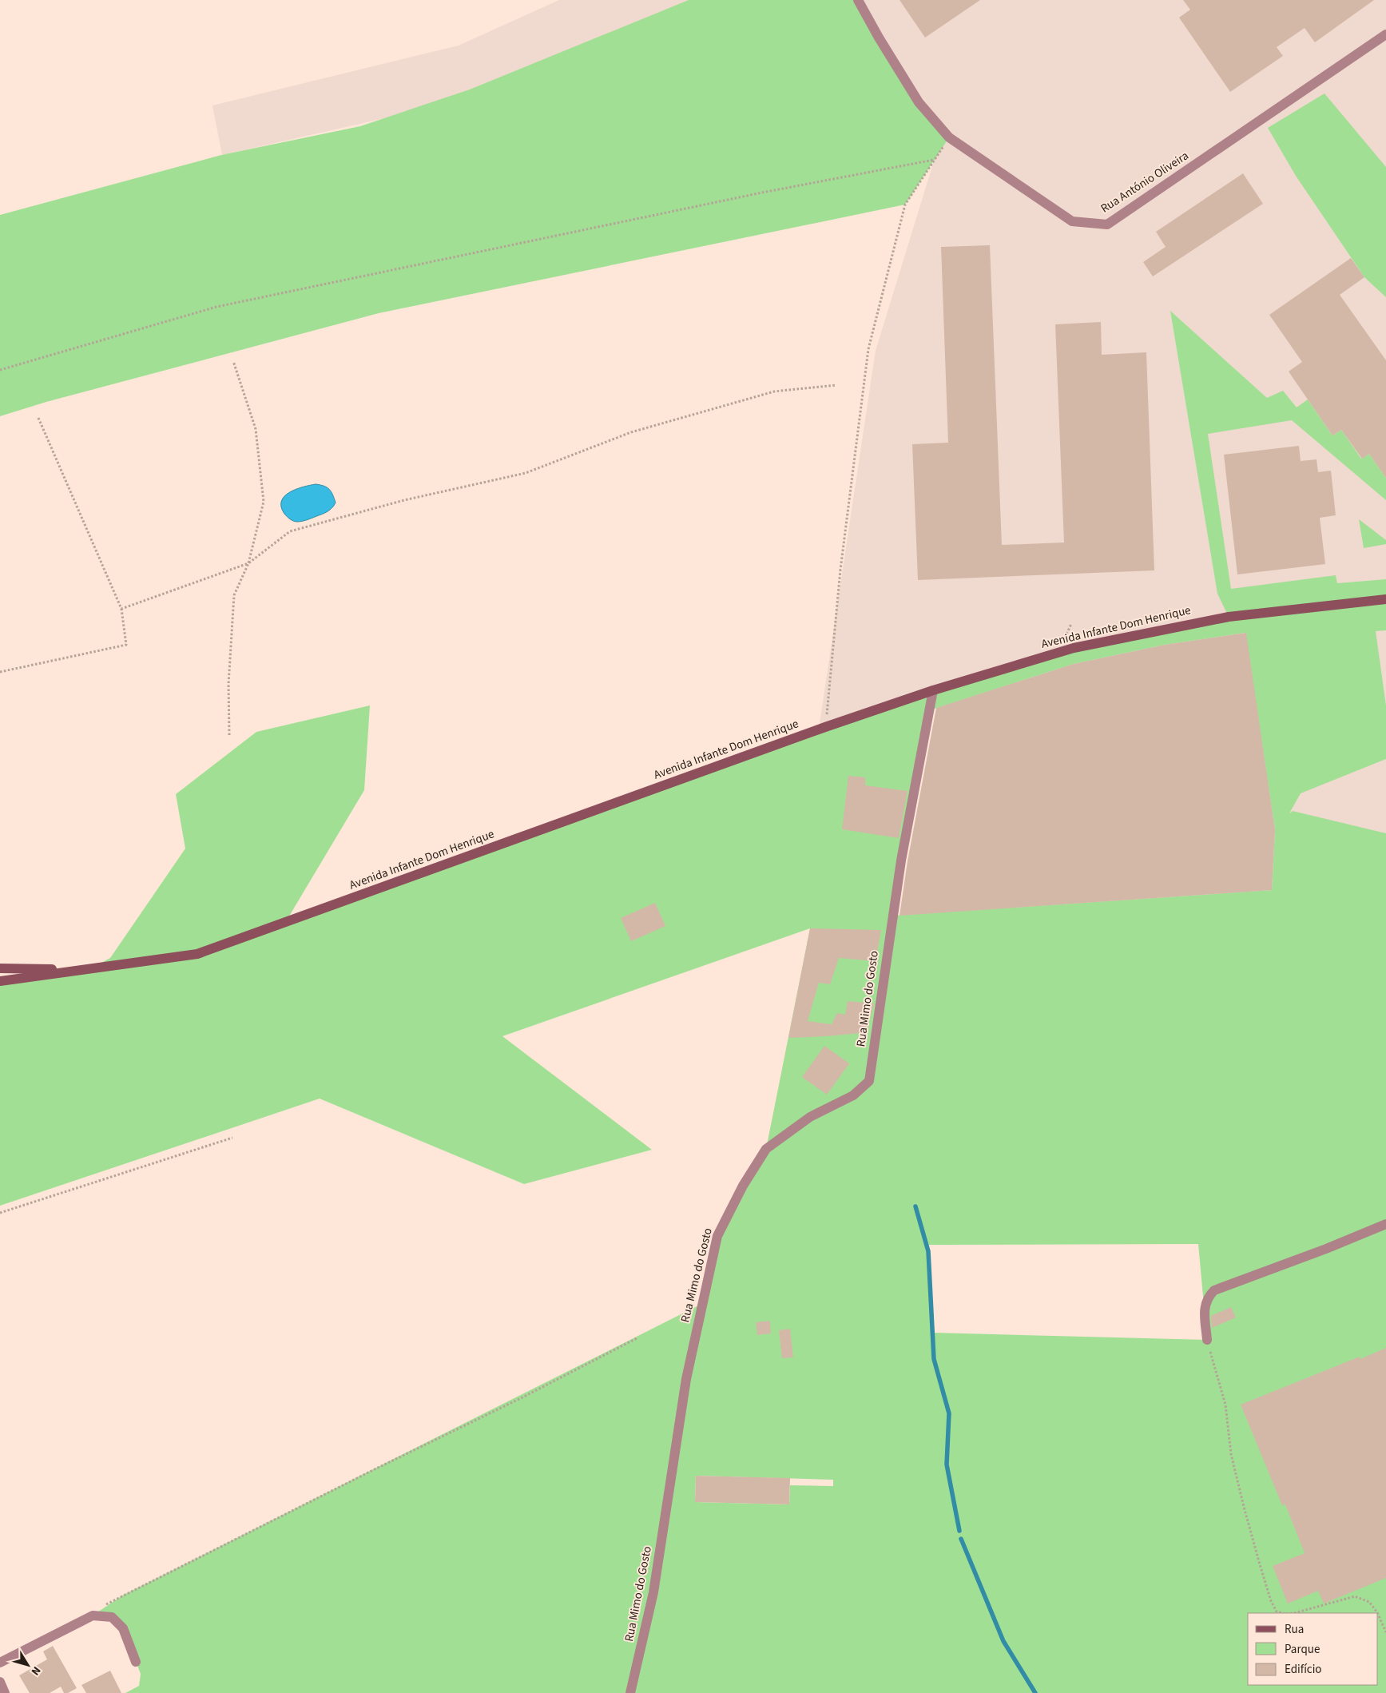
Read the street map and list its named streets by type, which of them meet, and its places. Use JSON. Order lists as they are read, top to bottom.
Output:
{
  "streets": {
    "main road": ["Avenida Infante Dom Henrique"],
    "street": ["Rua António Oliveira", "Rua Mimo do Gosto"]
  },
  "crossings": [
    ["Avenida Infante Dom Henrique", "Rua Mimo do Gosto"]
  ],
  "legend": ["Rua", "Parque", "Edifício"],
  "north": "bottom right"
}
